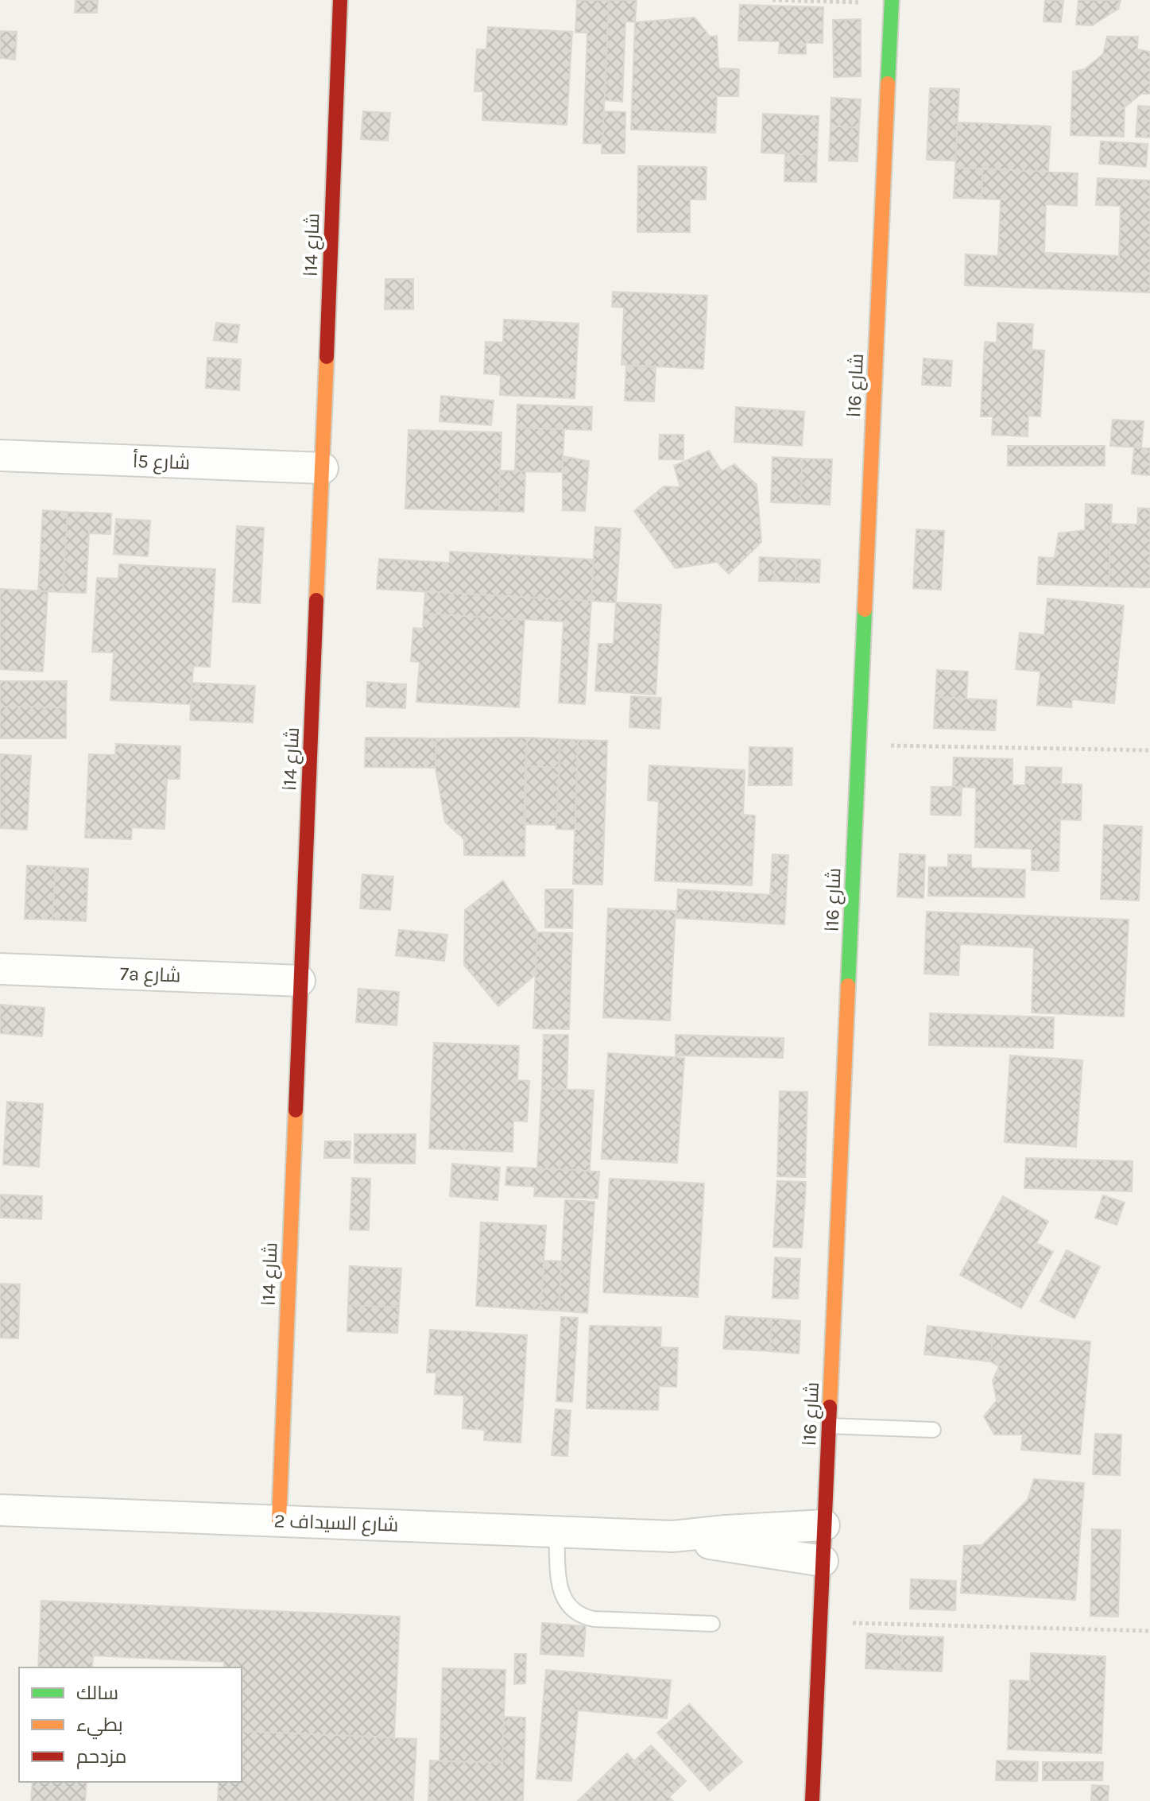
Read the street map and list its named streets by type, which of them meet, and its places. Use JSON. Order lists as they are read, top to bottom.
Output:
{
  "streets": {
    "street": [
      "شارع 14ا",
      "شارع 16ا",
      "شارع 5أ",
      "7a شارع",
      "شارع السيداف 2"
    ]
  },
  "crossings": [
    ["شارع 14ا", "شارع 5أ"],
    ["شارع 14ا", "7a شارع"],
    ["شارع 14ا", "شارع السيداف 2"],
    ["شارع 16ا", "شارع السيداف 2"]
  ],
  "legend": ["سالك", "بطيء", "مزدحم"]
}
